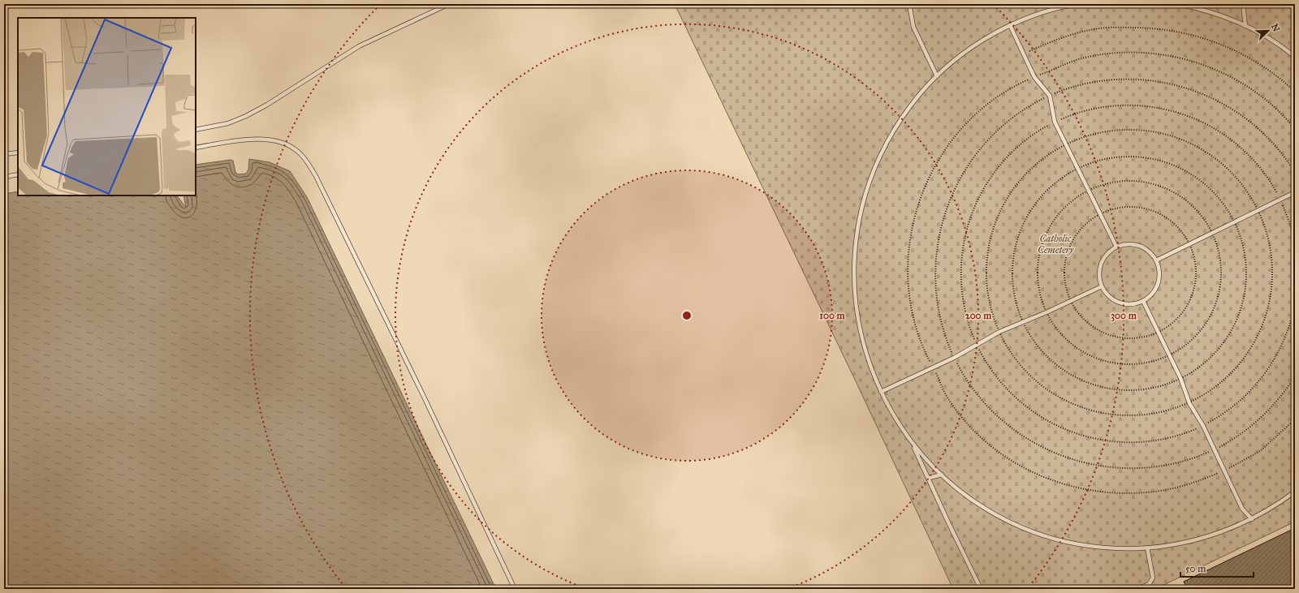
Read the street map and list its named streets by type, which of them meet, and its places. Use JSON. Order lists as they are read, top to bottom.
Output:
{
  "parks": ["Catholic Cemetery"],
  "scale_bar": "50 m",
  "north": "top right",
  "rings": ["100 m", "200 m", "300 m"]
}
